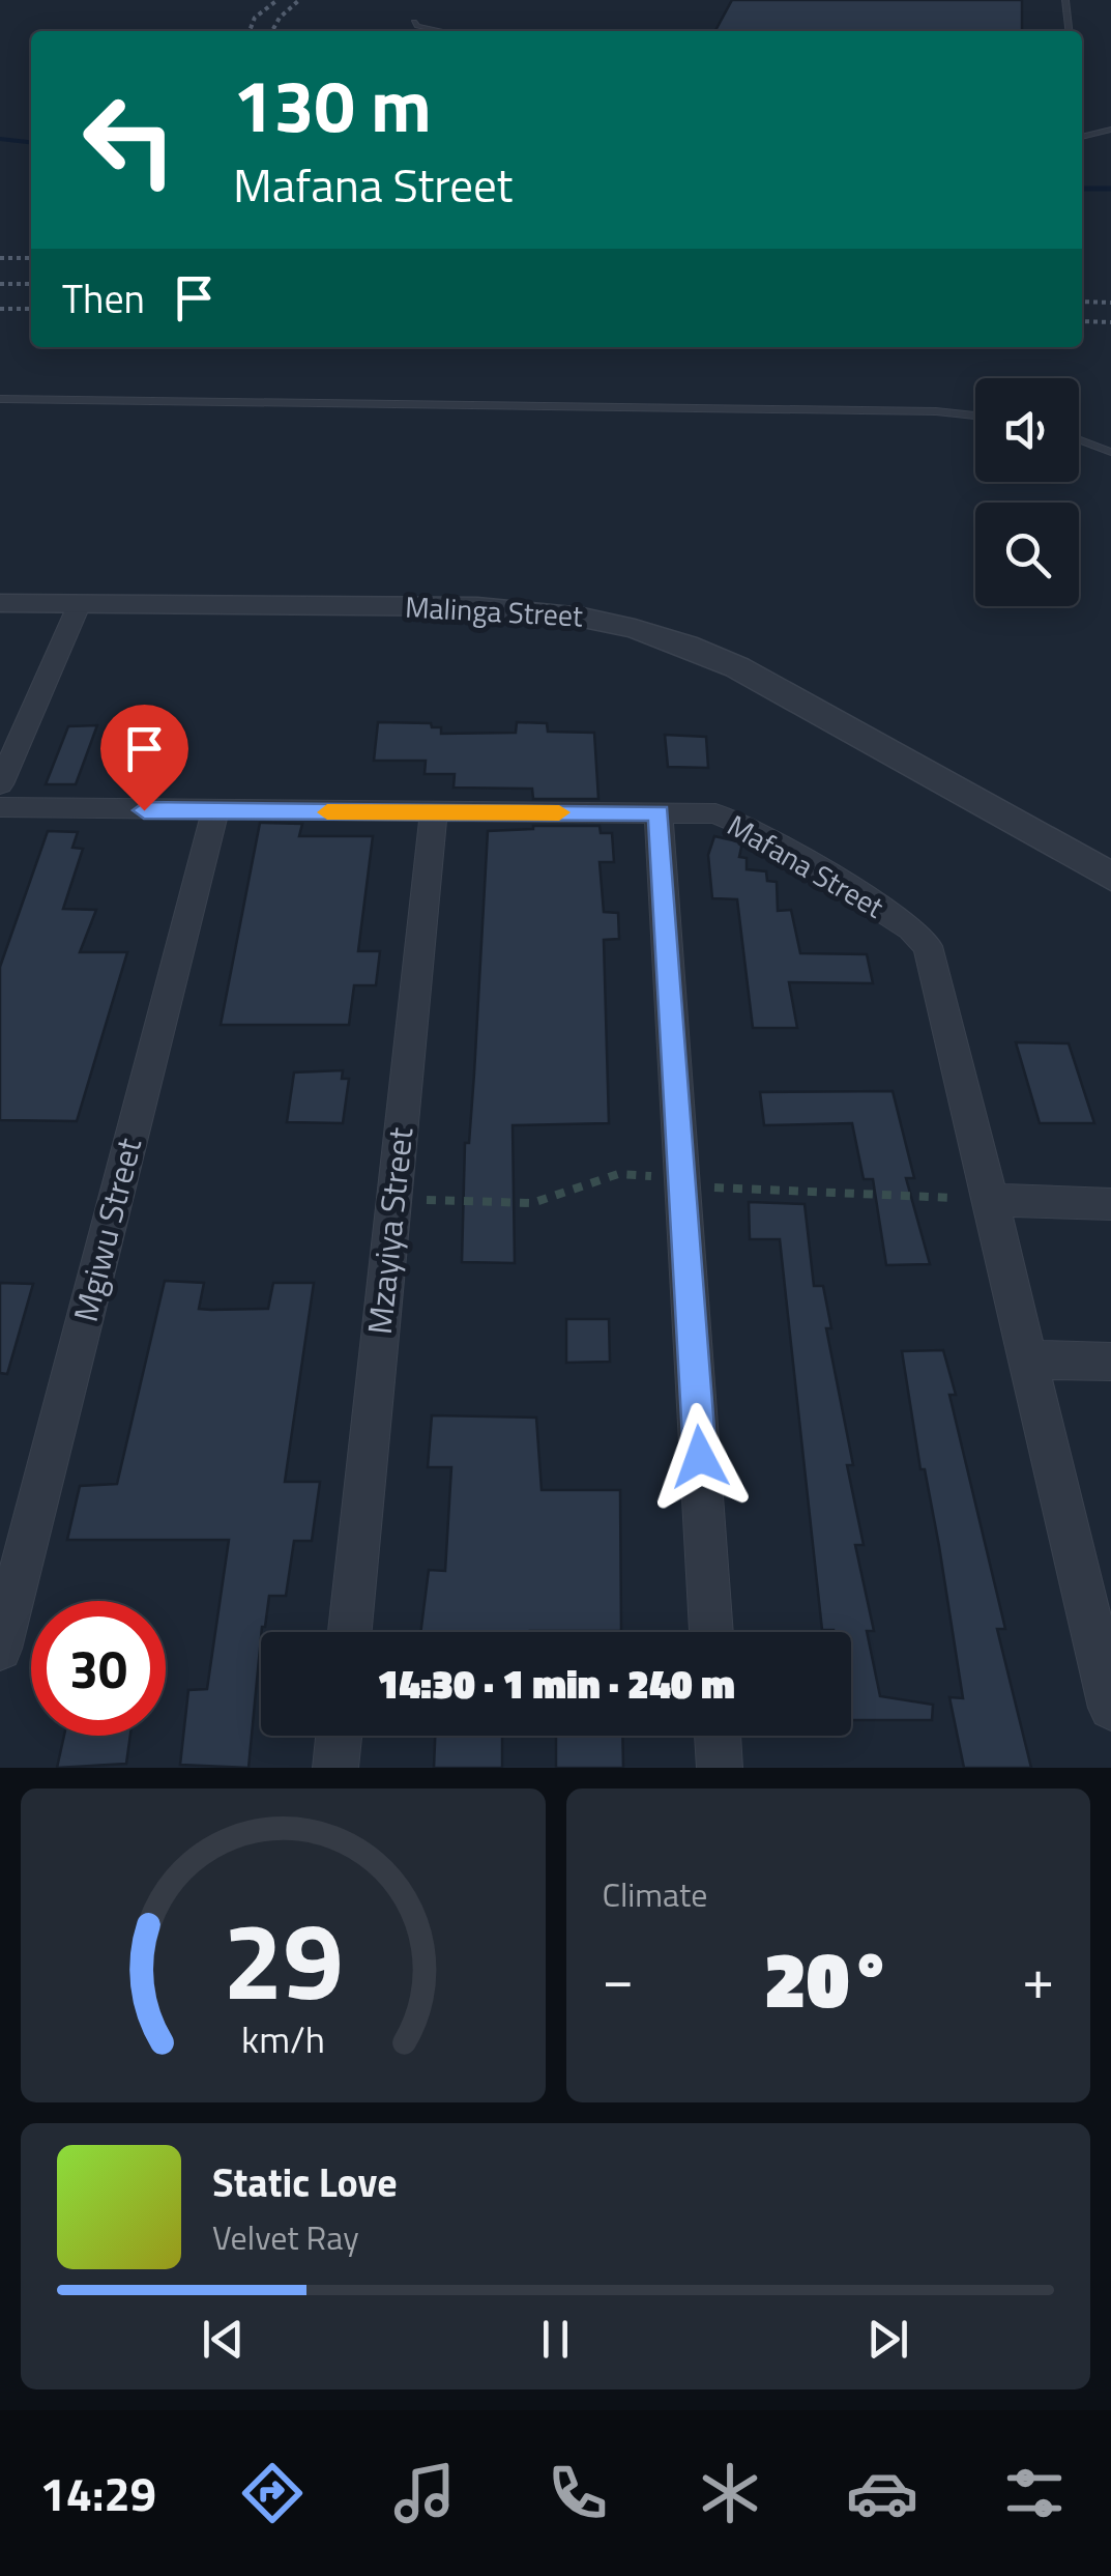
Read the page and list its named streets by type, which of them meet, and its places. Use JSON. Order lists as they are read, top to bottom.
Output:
{
  "streets": {
    "street": [
      "Malinga Street",
      "Mafana Street",
      "Mgiwu Street",
      "Mzayiya Street"
    ]
  },
  "crossings": [
    ["Mafana Street", "Mgiwu Street"],
    ["Mafana Street", "Mzayiya Street"]
  ],
  "page": {
    "turn": ["130 m", "Mafana Street"],
    "then": "Then",
    "limit": "30",
    "trip": "14:30 · 1 min · 240 m",
    "tile": "Climate",
    "heat": ["−", "20°", "+"],
    "song": ["Static Love", "Velvet Ray"],
    "tabs": "14:29",
    "gauge": ["29", "km/h"]
  }
}
